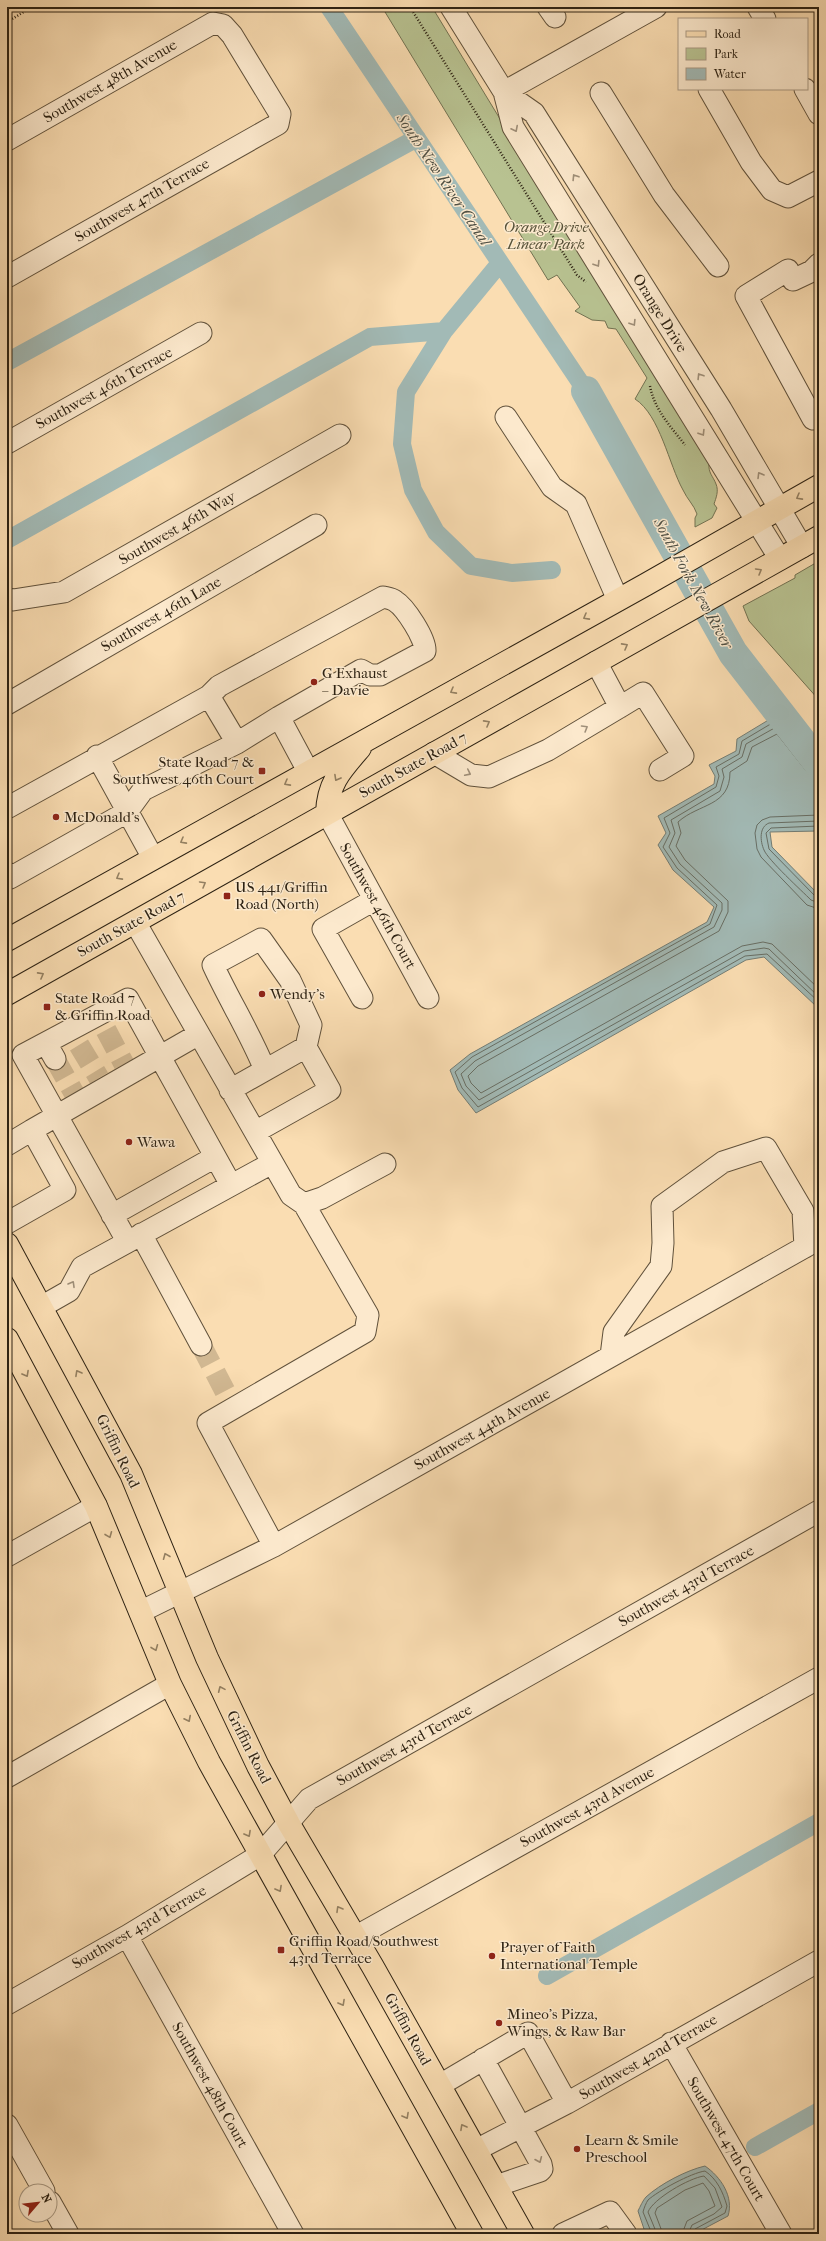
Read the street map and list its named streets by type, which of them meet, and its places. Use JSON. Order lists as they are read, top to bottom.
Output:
{
  "streets": {
    "main road": ["South State Road 7", "Griffin Road"],
    "street": [
      "Southwest 48th Avenue",
      "Southwest 47th Terrace",
      "Orange Drive",
      "Southwest 46th Terrace",
      "Southwest 46th Way",
      "Southwest 46th Lane",
      "Southwest 46th Court",
      "Southwest 44th Avenue",
      "Southwest 43rd Terrace",
      "Southwest 43rd Avenue",
      "Southwest 42nd Terrace",
      "Southwest 48th Court",
      "Southwest 47th Court"
    ]
  },
  "crossings": [
    ["Southwest 48th Avenue", "Southwest 47th Terrace"],
    ["Orange Drive", "South State Road 7"],
    ["South State Road 7", "Southwest 46th Court"],
    ["Southwest 44th Avenue", "Griffin Road"],
    ["Griffin Road", "Southwest 43rd Terrace"],
    ["Griffin Road", "Southwest 43rd Avenue"],
    ["Griffin Road", "Southwest 42nd Terrace"],
    ["Southwest 43rd Terrace", "Southwest 48th Court"],
    ["Southwest 42nd Terrace", "Southwest 47th Court"]
  ],
  "water": ["South New River Canal", "South Fork New River"],
  "parks": ["Orange Drive Linear Park"],
  "places": {
    "other": [
      "G Exhaust – Davie",
      "McDonald's",
      "Wendy's",
      "Wawa",
      "Prayer of Faith International Temple",
      "Mineo's Pizza, Wings, & Raw Bar",
      "Learn & Smile Preschool"
    ],
    "transit": [
      "State Road 7 & Southwest 46th Court",
      "US 441/Griffin Road (North)",
      "State Road 7 & Griffin Road",
      "Griffin Road/Southwest 43rd Terrace"
    ]
  },
  "legend": ["Road", "Park", "Water"],
  "north": "top right"
}
